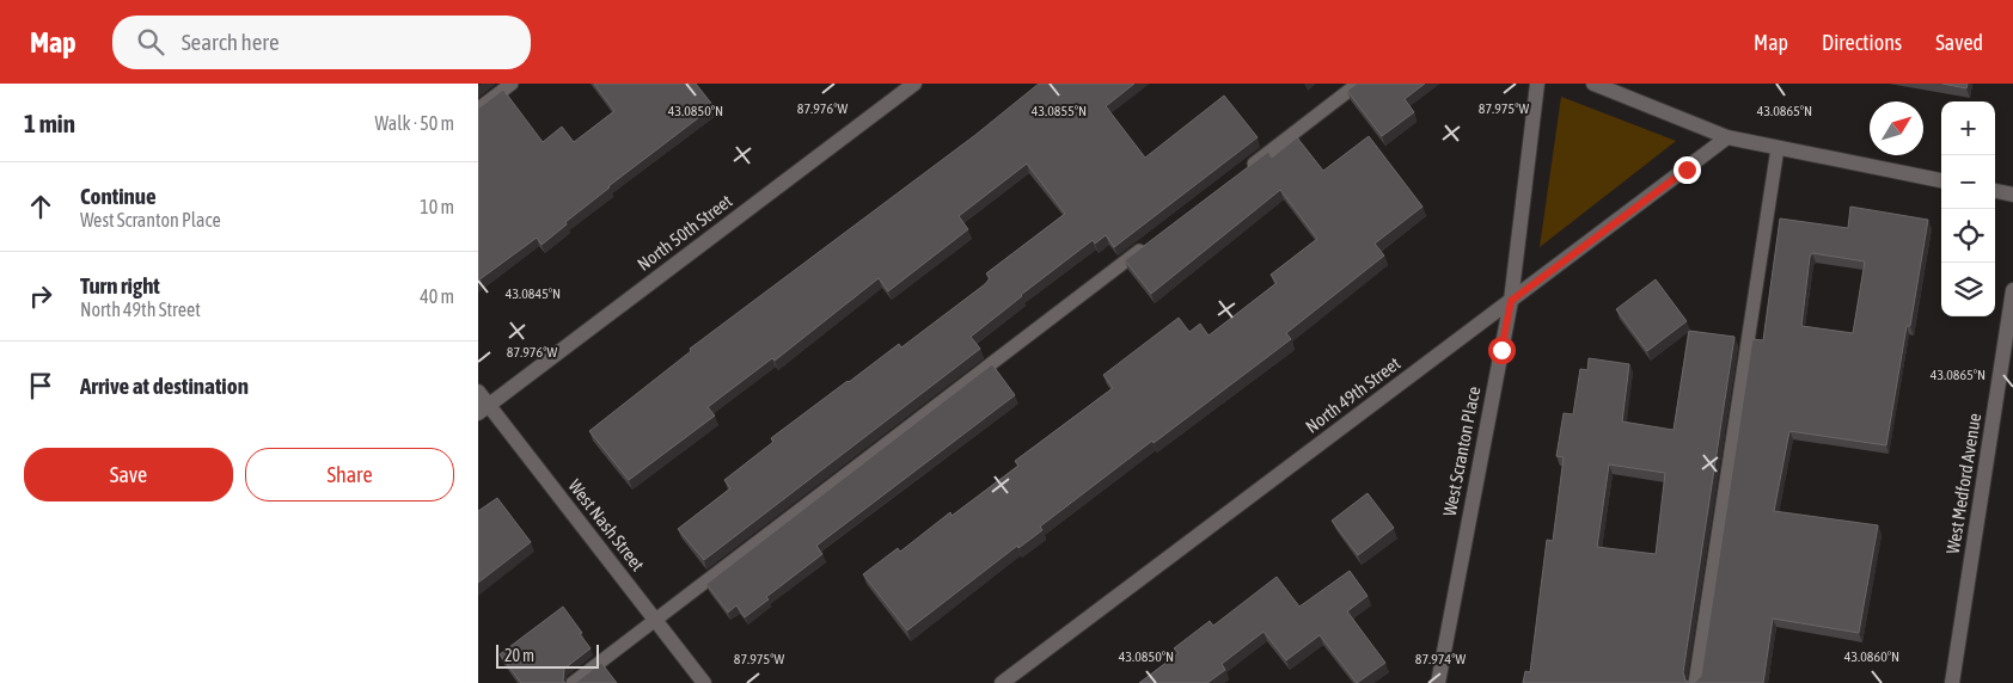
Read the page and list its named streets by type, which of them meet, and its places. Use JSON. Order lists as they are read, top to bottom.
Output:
{
  "streets": {
    "street": [
      "North 50th Street",
      "North 49th Street",
      "West Scranton Place",
      "West Medford Avenue",
      "West Nash Street"
    ]
  },
  "crossings": [
    ["North 50th Street", "West Nash Street"],
    ["North 49th Street", "West Scranton Place"]
  ],
  "scale_bar": "20 m",
  "north": "top right",
  "page": {
    "header": "Map",
    "search": "Search here",
    "nav": ["Map", "Directions", "Saved"],
    "heading": ["1 min", "Walk · 50 m"],
    "map_buttons": ["+", "−"],
    "list": [
      ["Continue", "West Scranton Place", "10 m"],
      ["Turn right", "North 49th Street", "40 m"],
      "Arrive at destination"
    ],
    "buttons": ["Save", "Share"],
    "scale": "20 m"
  },
  "coordinates": [
    "87.976°W",
    "87.975°W",
    "43.0850°N",
    "43.0855°N",
    "43.0865°N",
    "43.0845°N",
    "43.0860°N",
    "87.974°W"
  ]
}
